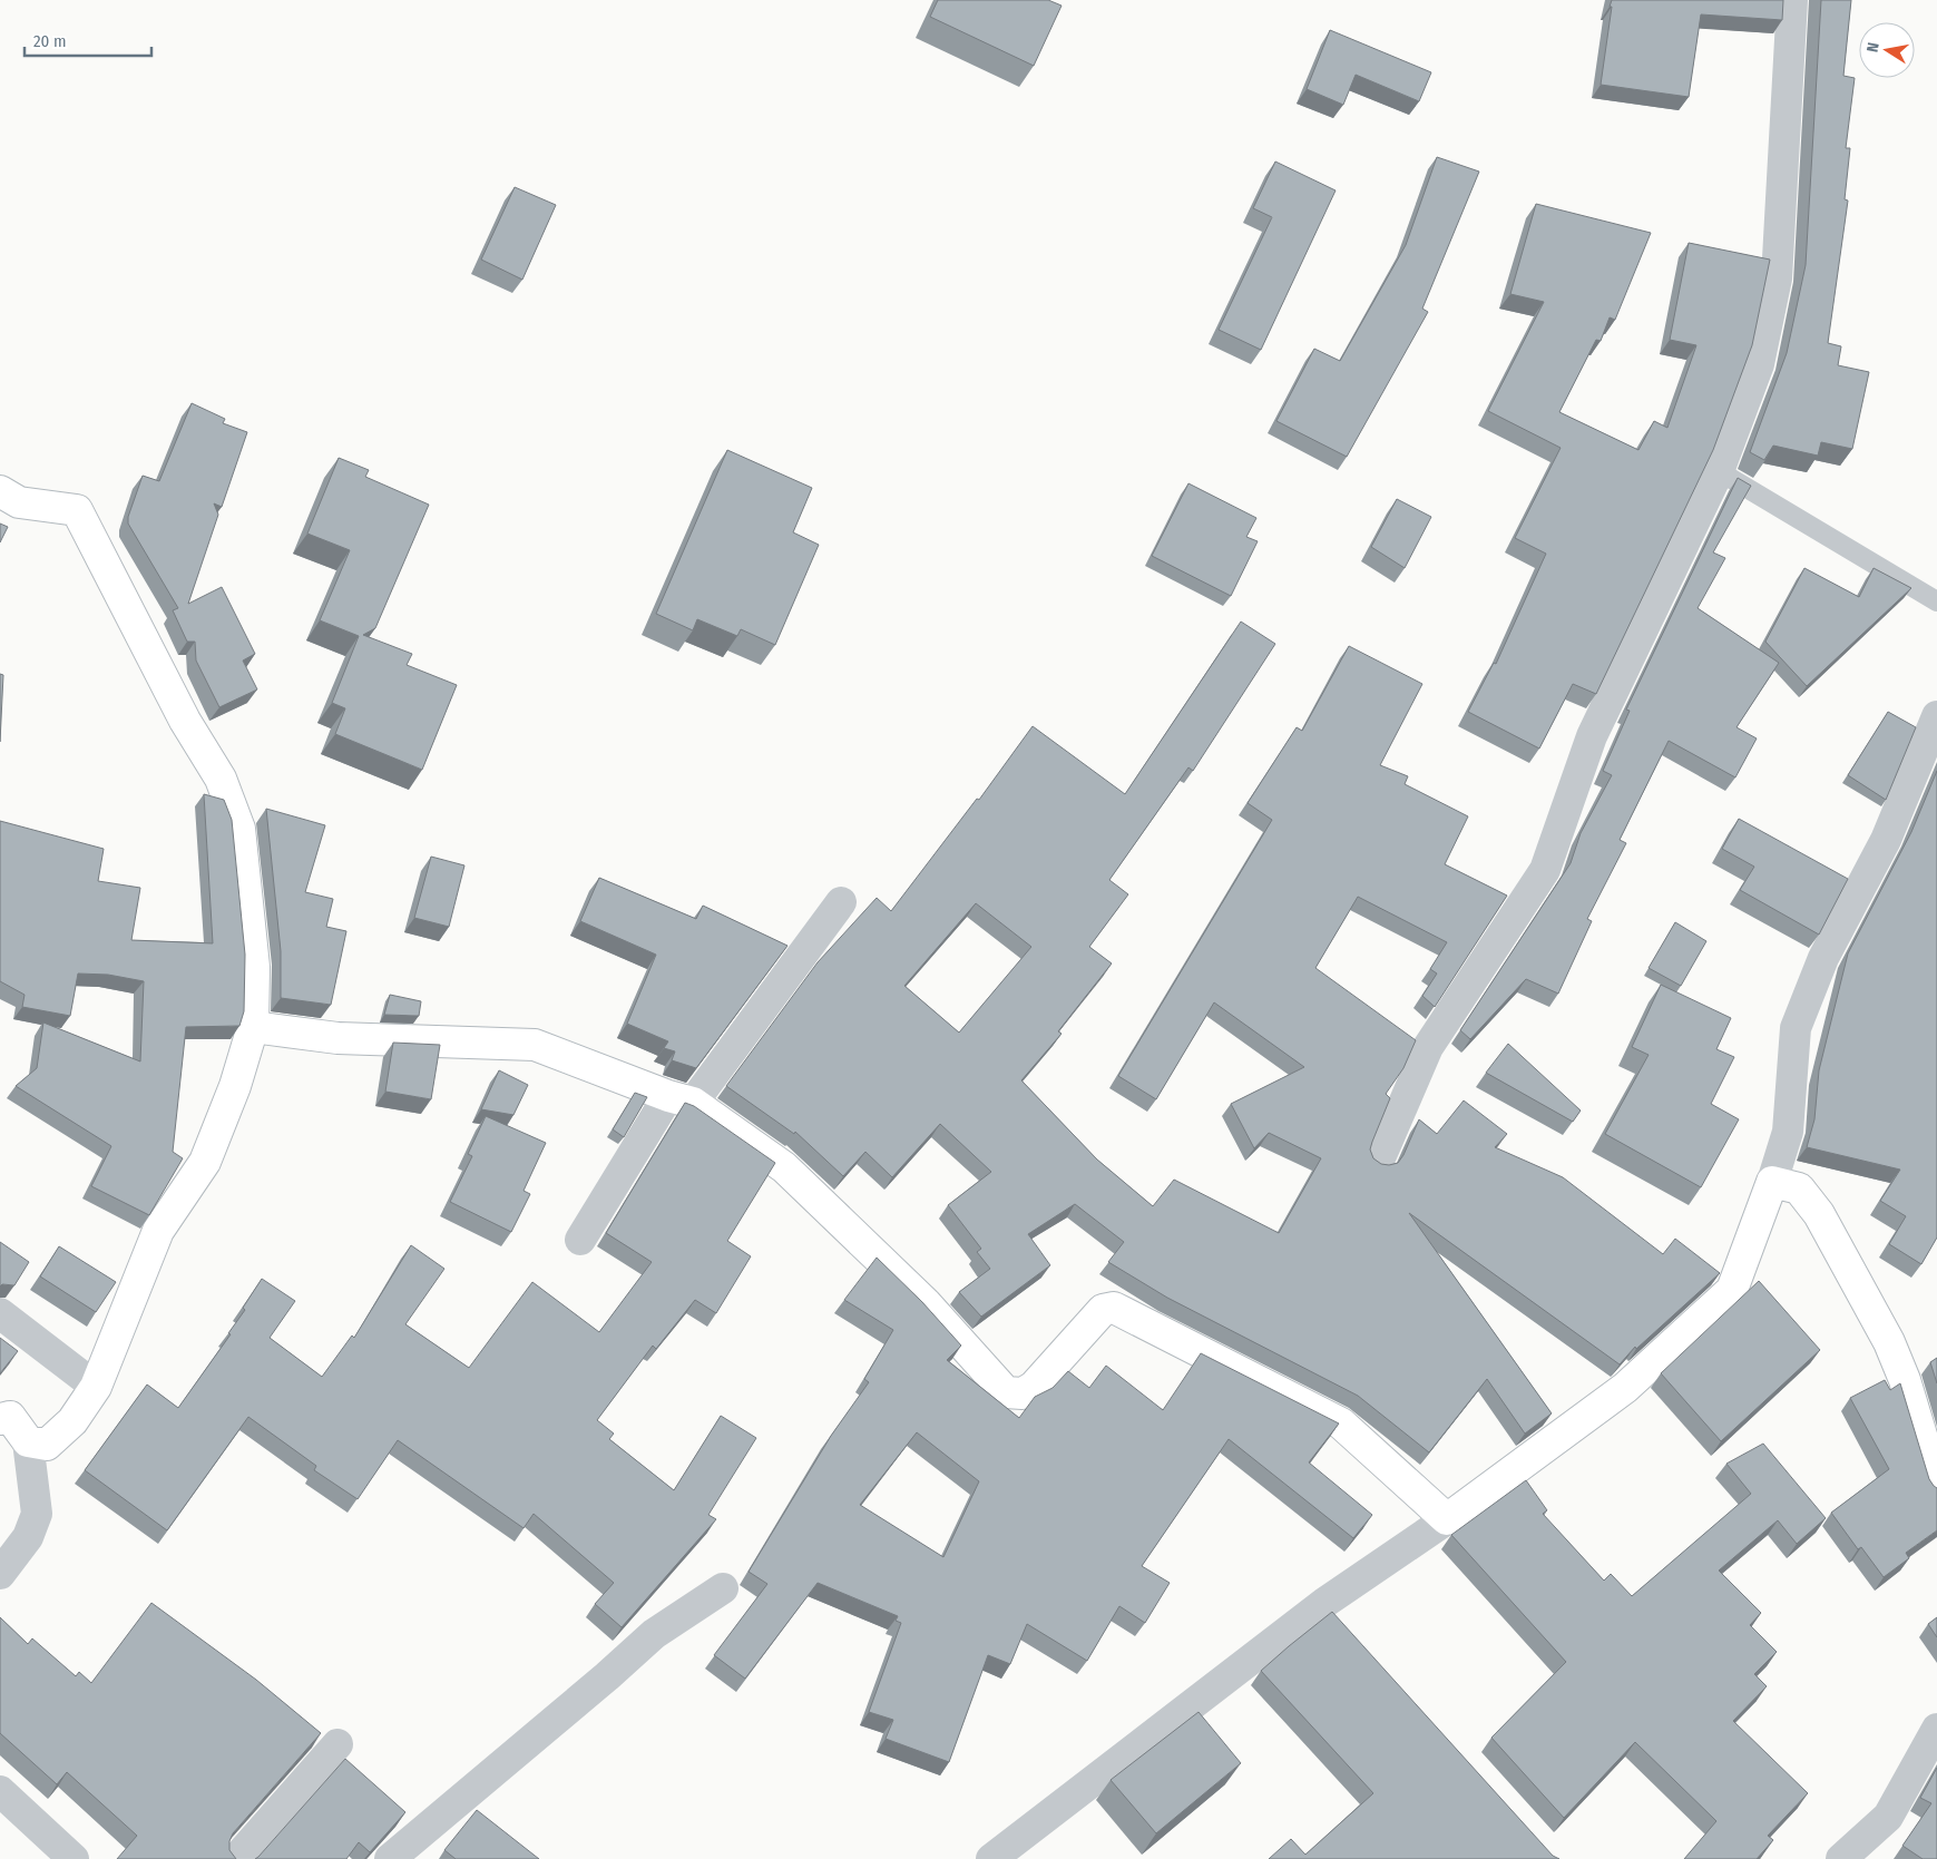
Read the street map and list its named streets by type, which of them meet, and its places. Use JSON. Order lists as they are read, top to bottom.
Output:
{
  "scale_bar": "20 m",
  "north": "left"
}
